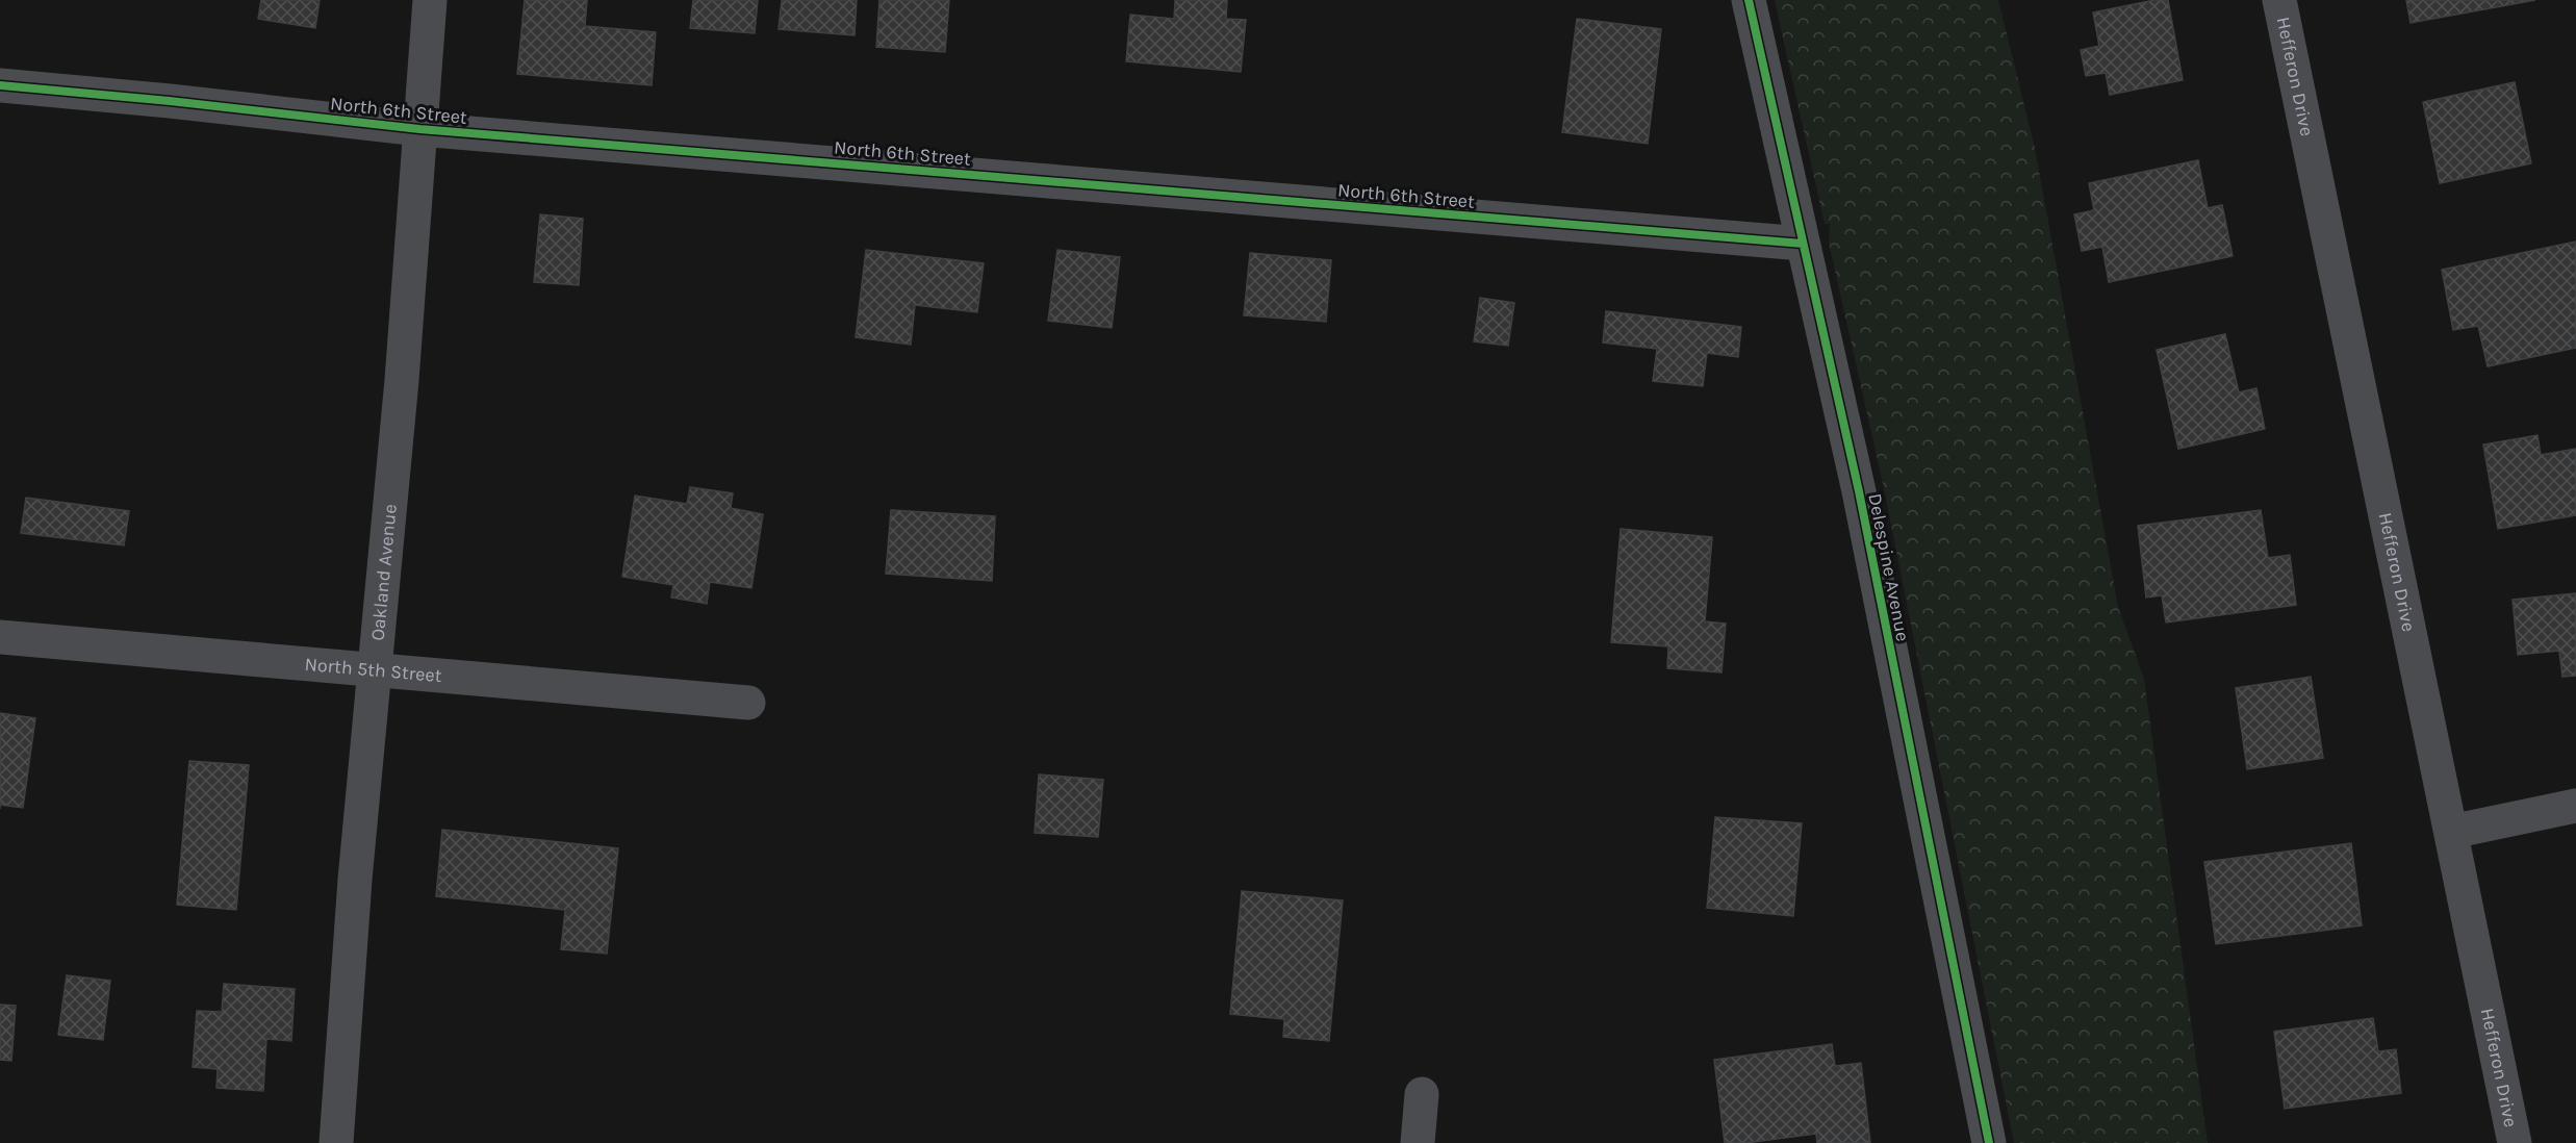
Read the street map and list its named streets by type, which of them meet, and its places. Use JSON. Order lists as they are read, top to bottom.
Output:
{
  "streets": {
    "street": [
      "Hefferon Drive",
      "North 6th Street",
      "Delespine Avenue",
      "Oakland Avenue",
      "North 5th Street"
    ]
  },
  "crossings": [
    ["North 6th Street", "Delespine Avenue"],
    ["North 6th Street", "Oakland Avenue"],
    ["Oakland Avenue", "North 5th Street"]
  ]
}
